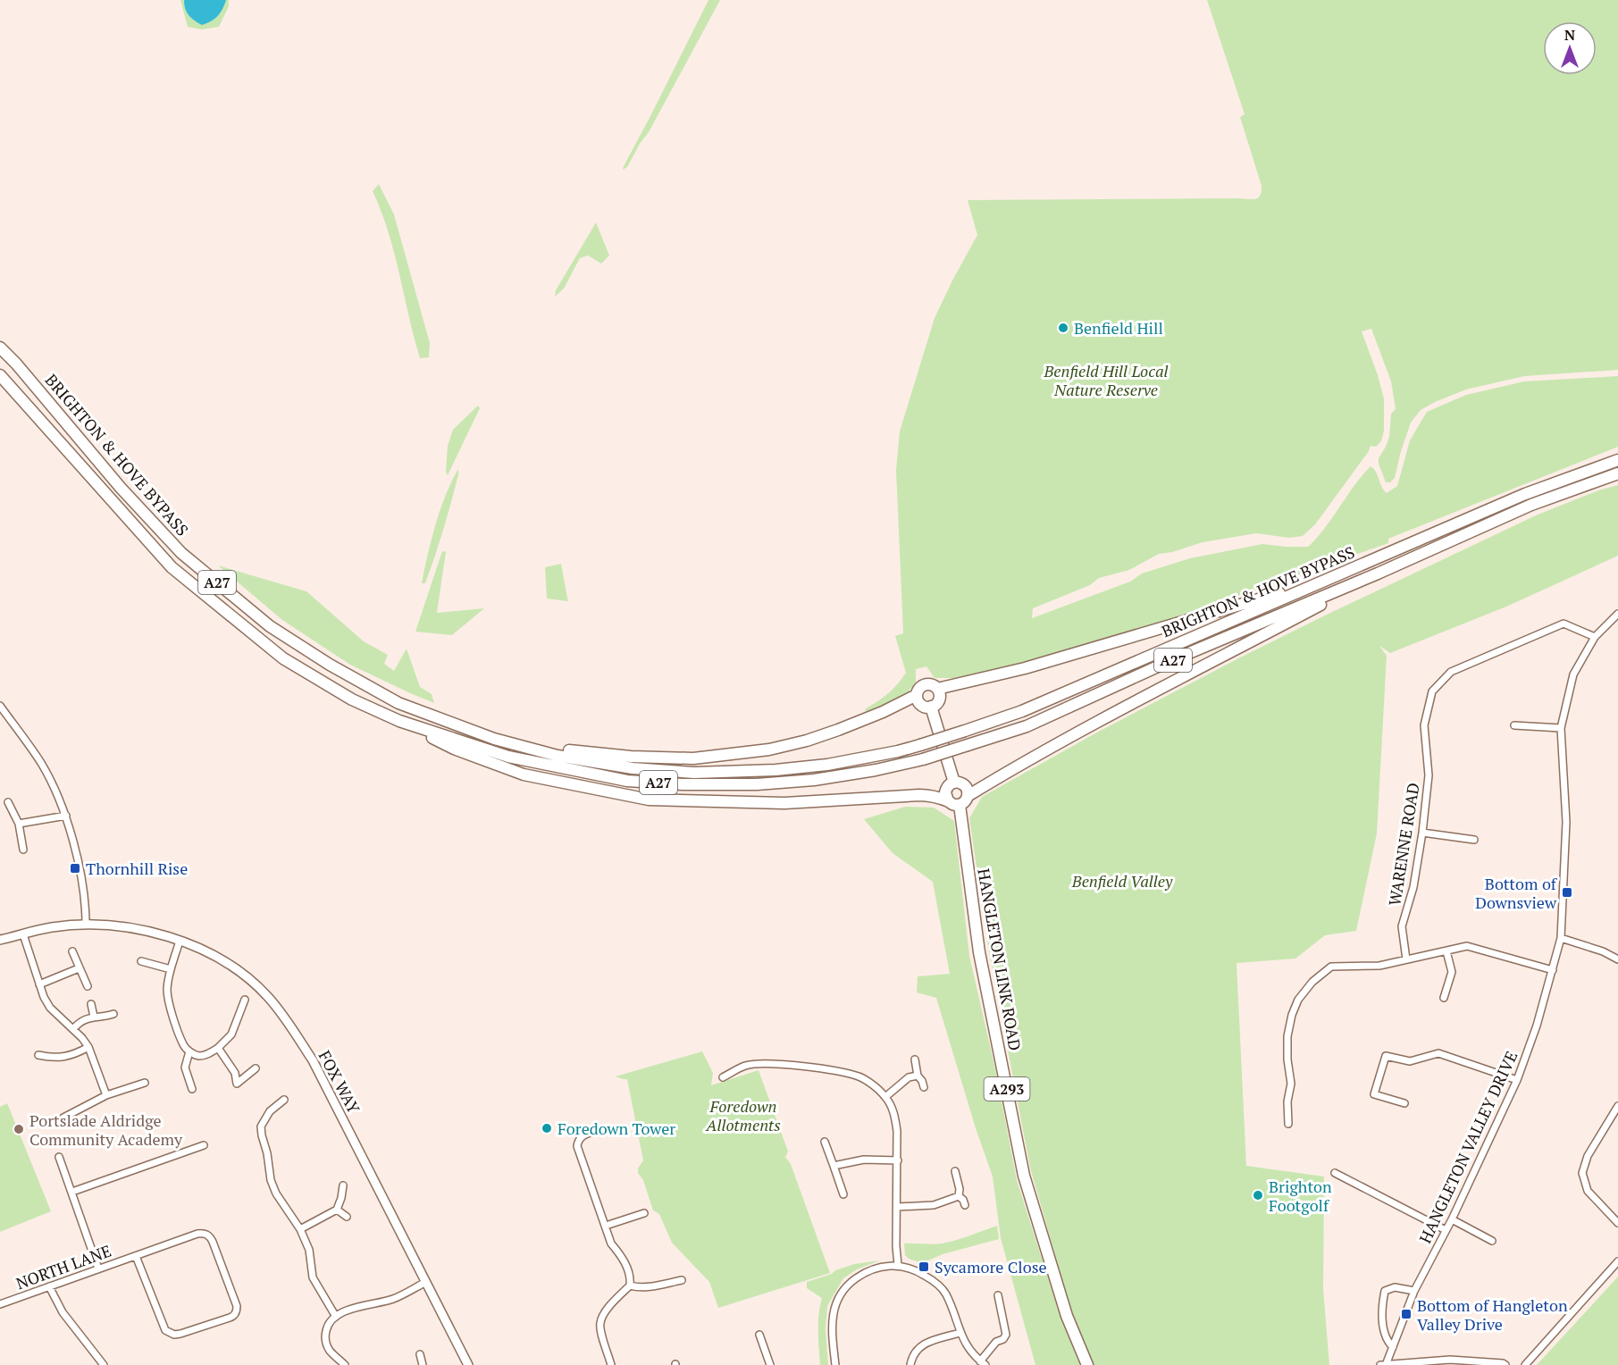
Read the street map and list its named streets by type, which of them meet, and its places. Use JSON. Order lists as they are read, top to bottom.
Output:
{
  "streets": {
    "highway": [
      "BRIGHTON & HOVE BYPASS",
      "A27",
      "HANGLETON LINK ROAD",
      "A293"
    ],
    "street": [
      "WARENNE ROAD",
      "FOX WAY",
      "HANGLETON VALLEY DRIVE",
      "NORTH LANE"
    ]
  },
  "crossings": [
    ["BRIGHTON & HOVE BYPASS", "A27"],
    ["A27", "HANGLETON LINK ROAD"],
    ["WARENNE ROAD", "HANGLETON VALLEY DRIVE"]
  ],
  "parks": ["Benfield Hill Local Nature Reserve", "Benfield Valley", "Foredown Allotments"],
  "places": {
    "other": [
      "Benfield Hill",
      "Foredown Tower",
      "Portslade Aldridge Community Academy",
      "Brighton Footgolf"
    ],
    "transit": [
      "Thornhill Rise",
      "Bottom of Downsview",
      "Sycamore Close",
      "Bottom of Hangleton Valley Drive"
    ]
  },
  "north": "top"
}
